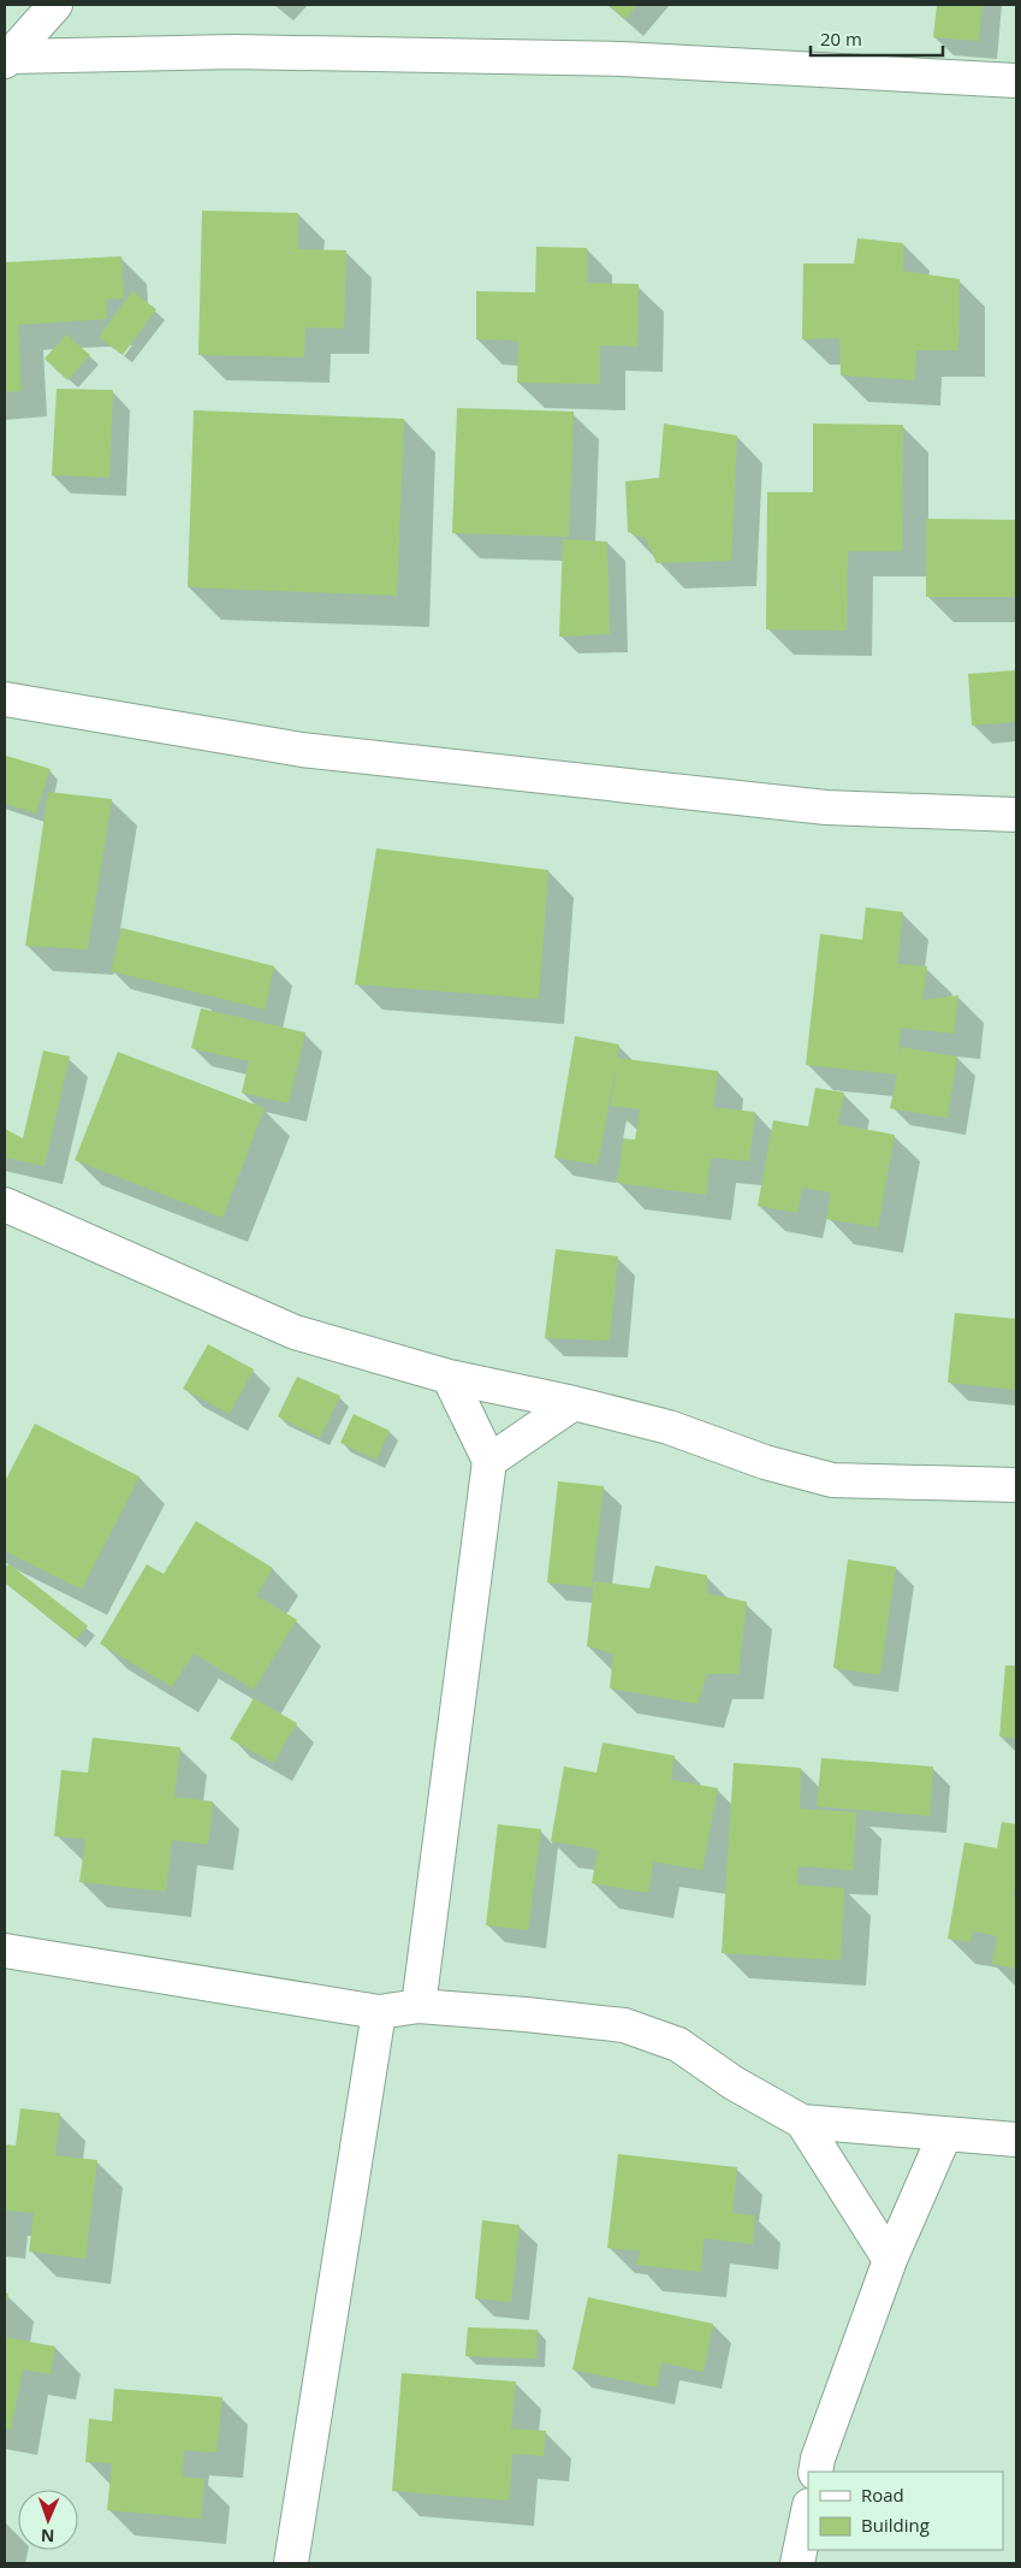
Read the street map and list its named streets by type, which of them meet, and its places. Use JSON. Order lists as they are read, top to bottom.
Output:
{
  "legend": ["Road", "Building"],
  "scale_bar": "20 m",
  "north": "bottom"
}
